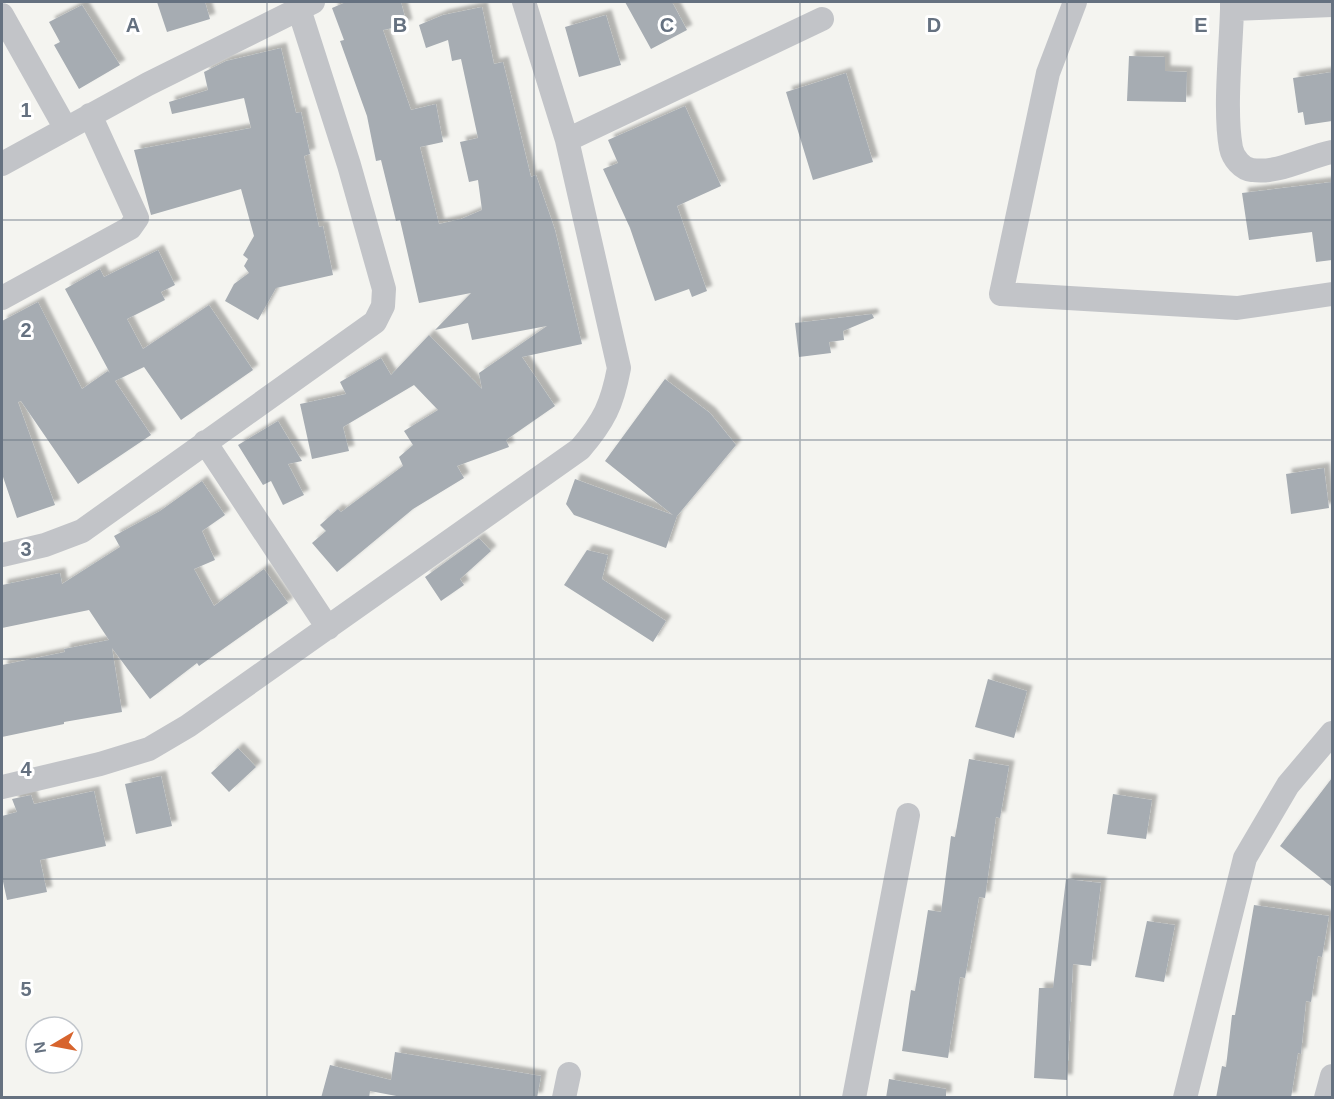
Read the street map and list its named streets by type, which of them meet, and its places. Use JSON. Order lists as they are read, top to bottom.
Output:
{
  "north": "left",
  "grid": {
    "columns": [
      "A",
      "B",
      "C",
      "D",
      "E"
    ],
    "rows": [
      "1",
      "2",
      "3",
      "4",
      "5"
    ]
  }
}
